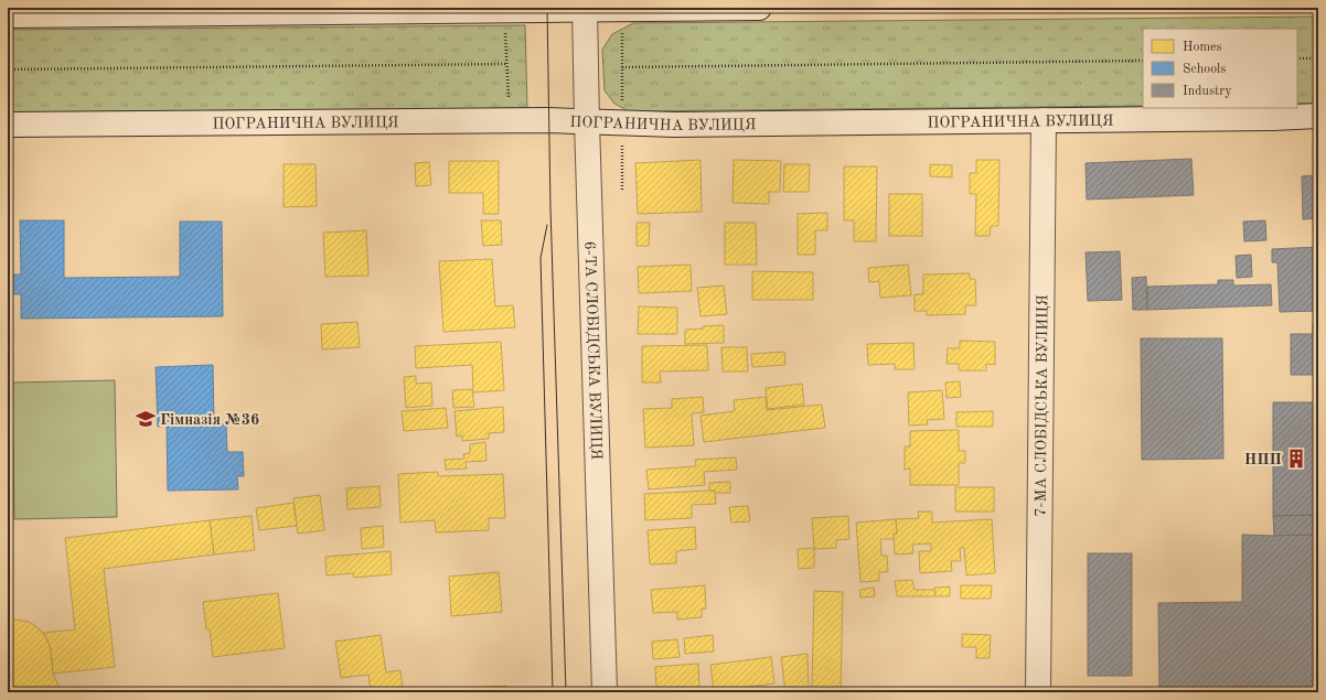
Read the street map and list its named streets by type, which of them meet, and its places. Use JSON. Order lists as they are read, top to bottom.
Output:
{
  "streets": {
    "main road": ["ПОГРАНИЧНА ВУЛИЦЯ", "6-ТА СЛОБІДСЬКА ВУЛИЦЯ", "7-МА СЛОБІДСЬКА ВУЛИЦЯ"]
  },
  "crossings": [
    ["ПОГРАНИЧНА ВУЛИЦЯ", "6-ТА СЛОБІДСЬКА ВУЛИЦЯ"],
    ["ПОГРАНИЧНА ВУЛИЦЯ", "7-МА СЛОБІДСЬКА ВУЛИЦЯ"]
  ],
  "places": {
    "school or university": ["Гімназія №36"],
    "building": ["НПП"]
  },
  "legend": ["Homes", "Schools", "Industry"]
}
